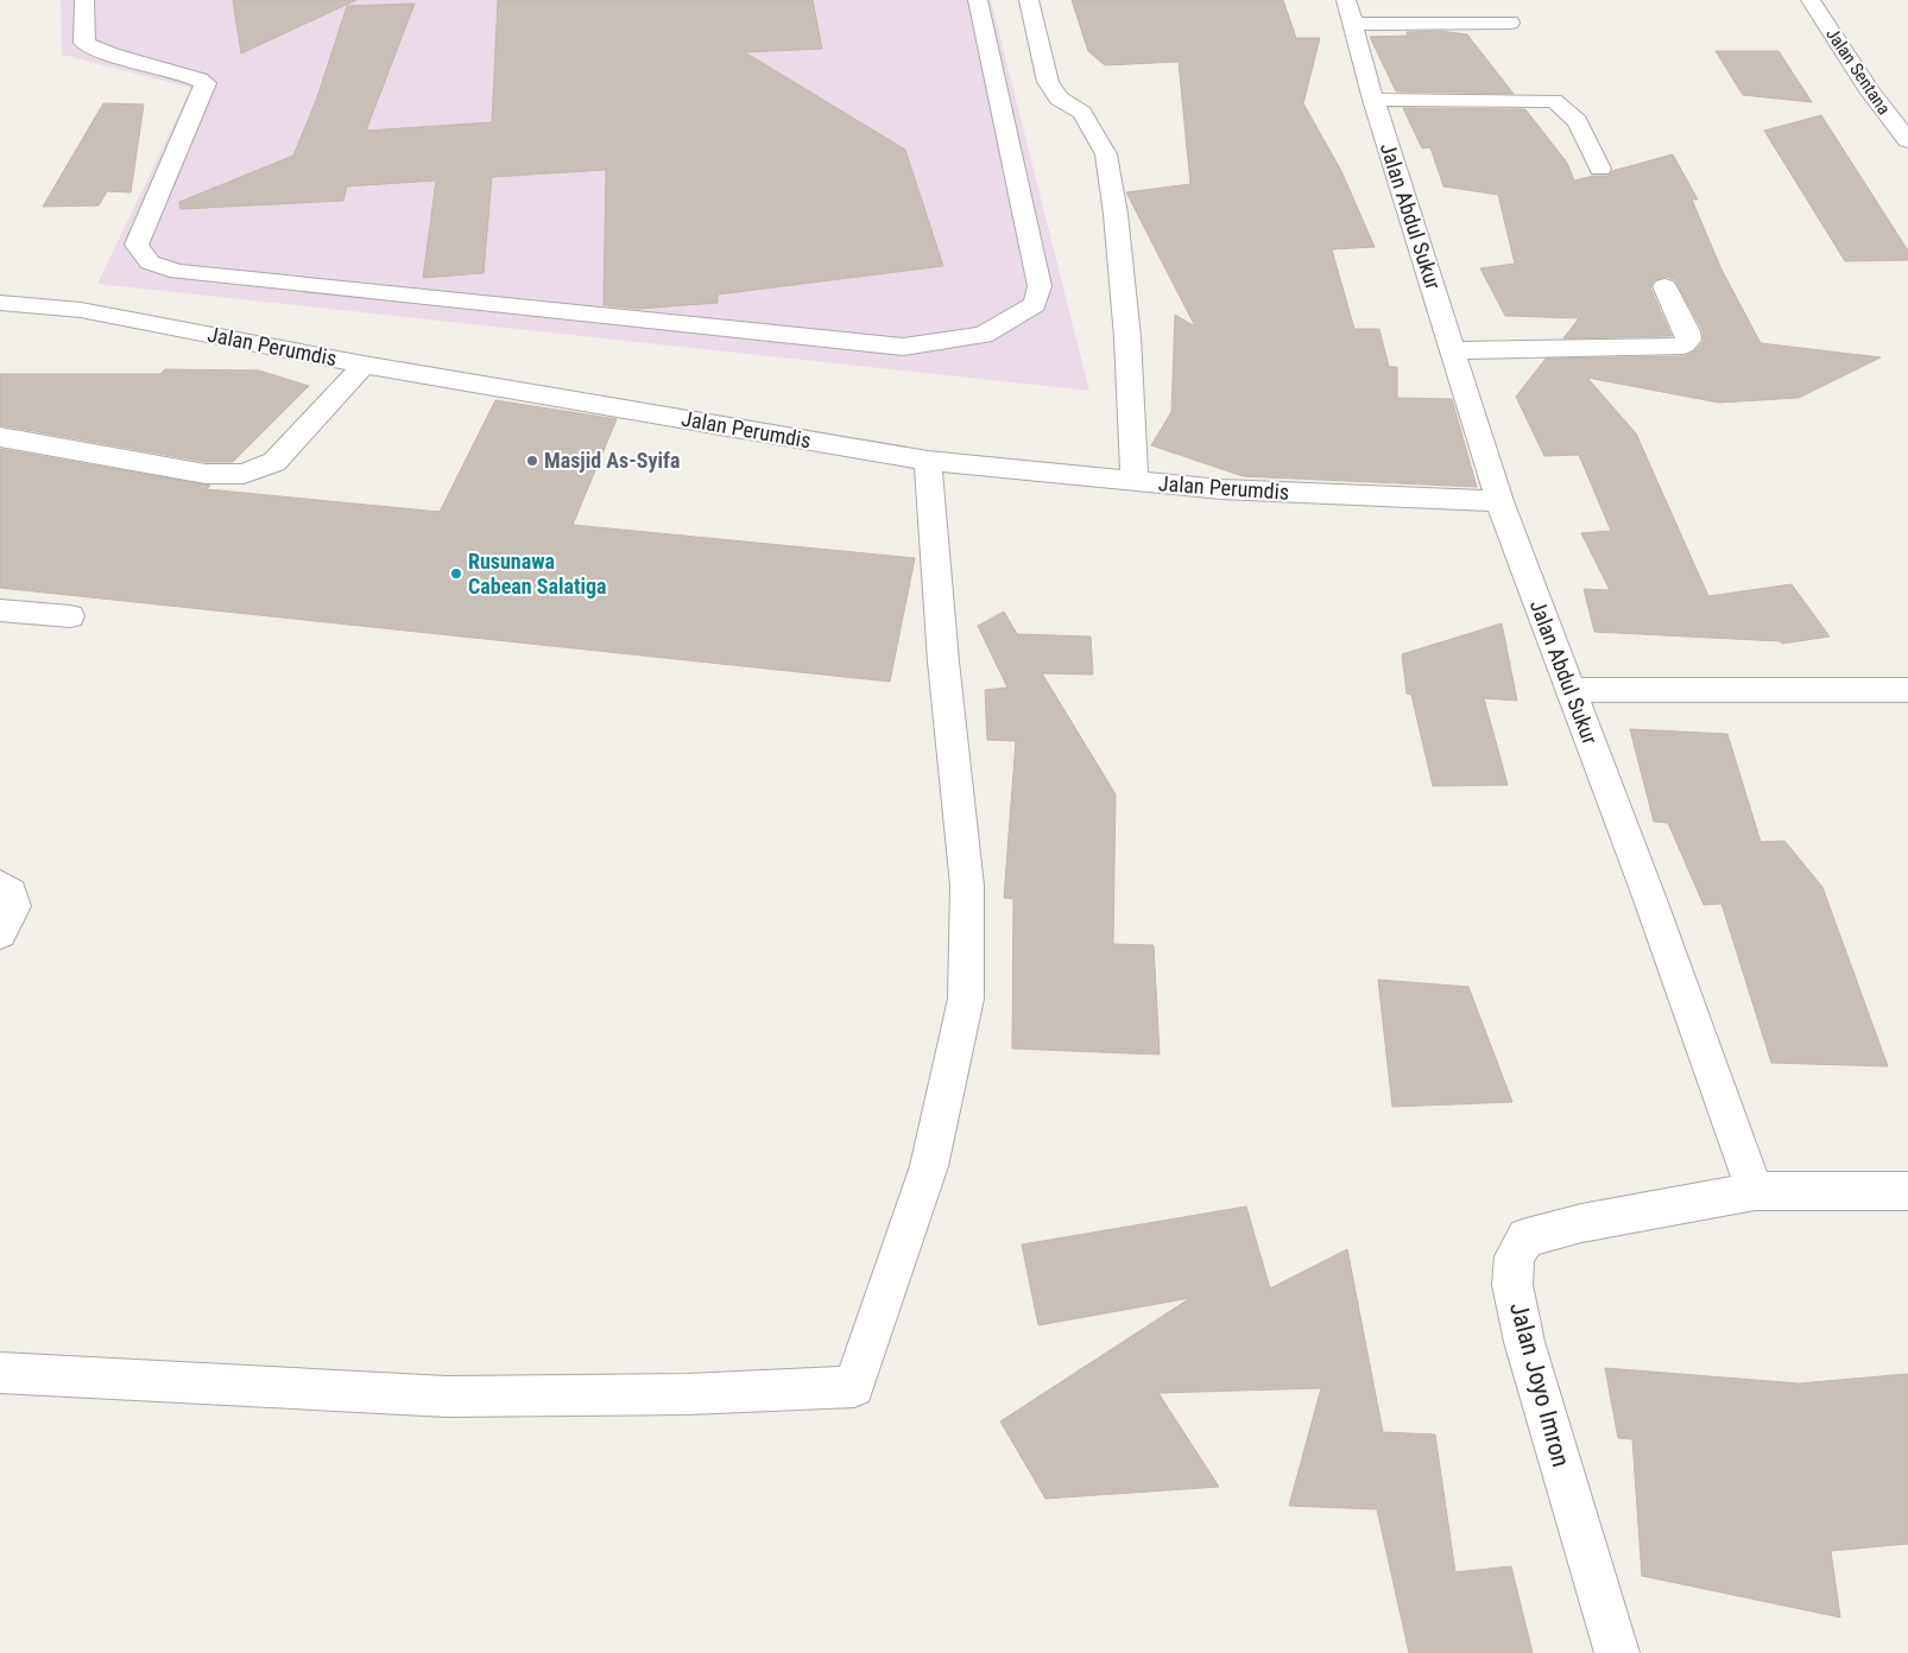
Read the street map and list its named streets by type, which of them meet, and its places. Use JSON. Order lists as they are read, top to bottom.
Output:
{
  "streets": {
    "street": [
      "Jalan Sentana",
      "Jalan Abdul Sukur",
      "Jalan Perumdis",
      "Jalan Joyo Imron"
    ]
  },
  "crossings": [
    ["Jalan Abdul Sukur", "Jalan Perumdis"],
    ["Jalan Abdul Sukur", "Jalan Joyo Imron"]
  ],
  "places": ["Masjid As-Syifa", "Rusunawa Cabean Salatiga"]
}
